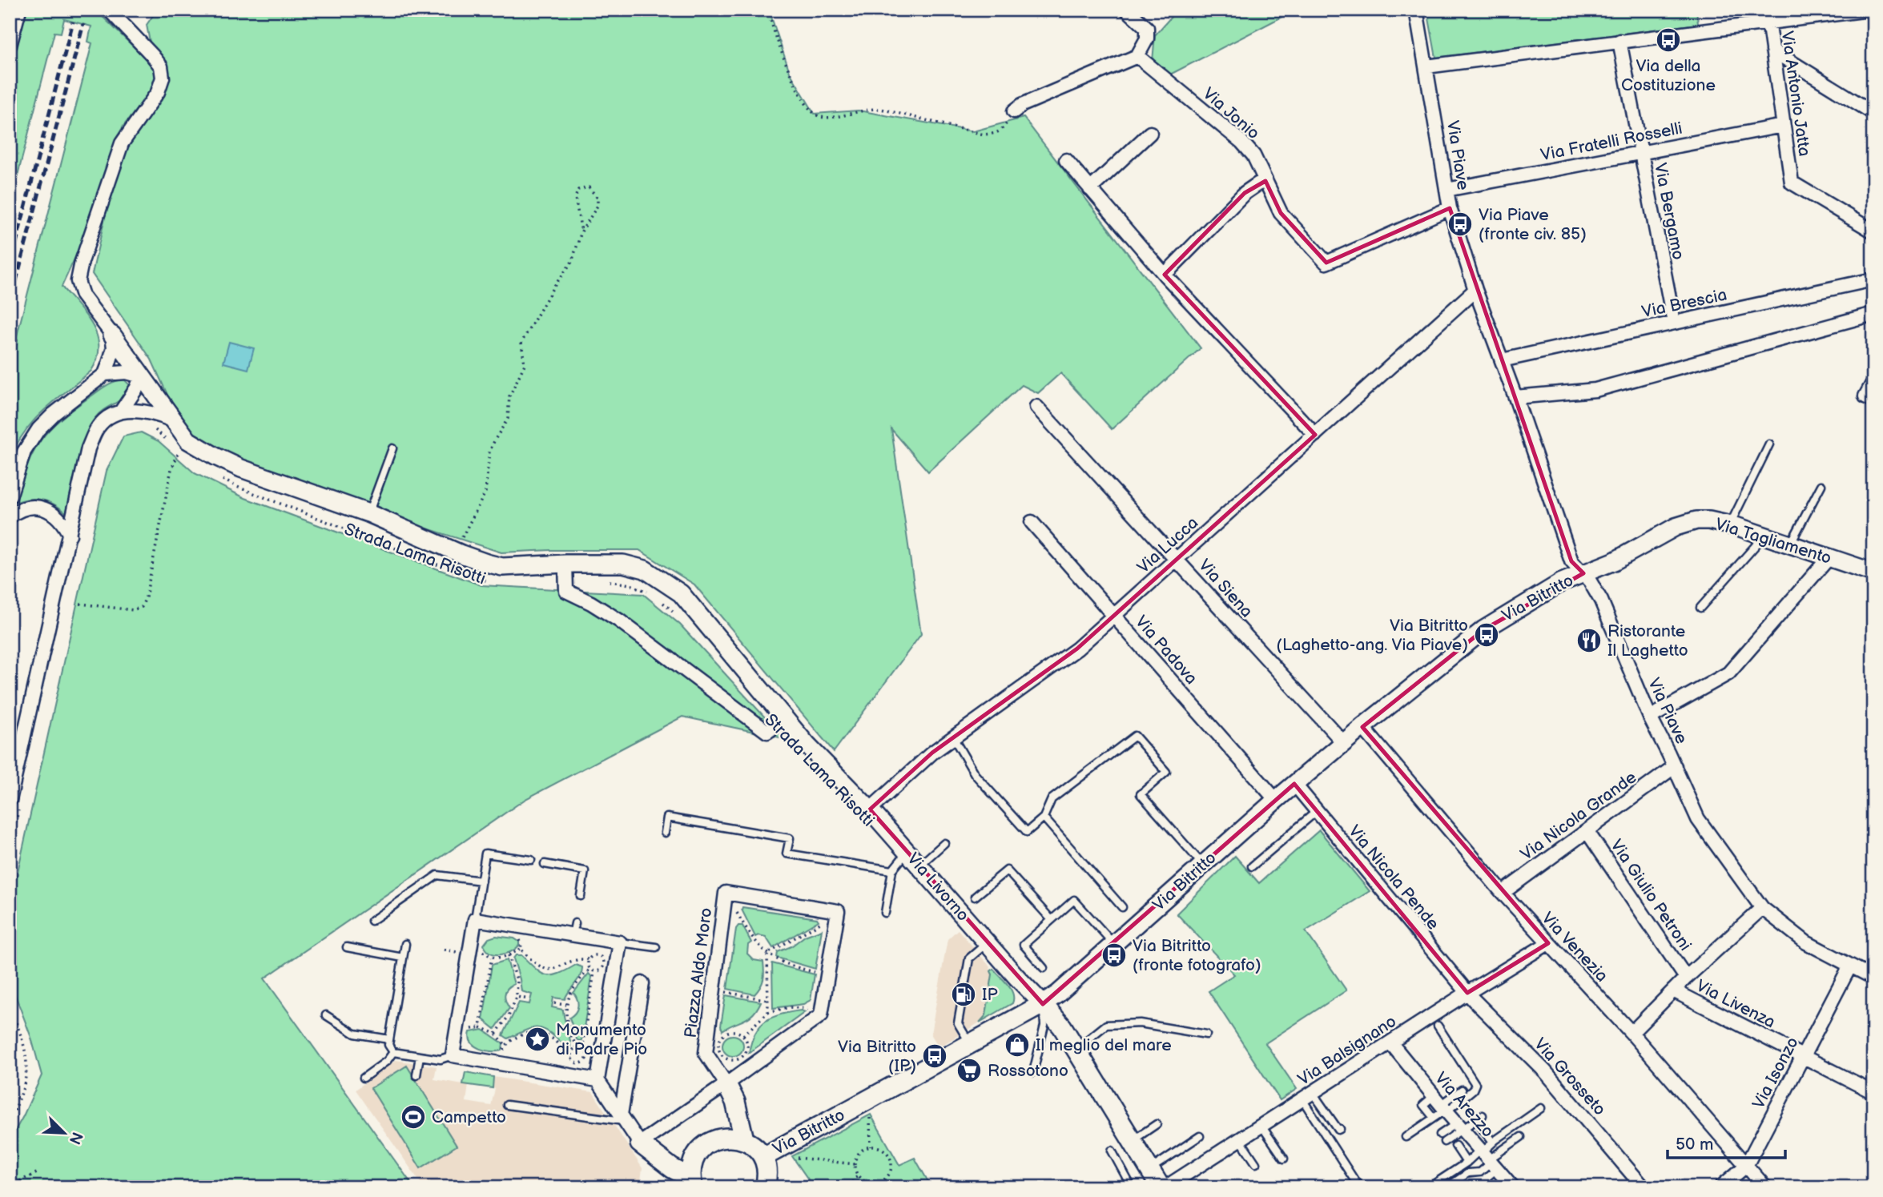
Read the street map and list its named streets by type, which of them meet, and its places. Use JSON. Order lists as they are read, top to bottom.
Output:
{
  "streets": {
    "main road": ["Via Bitritto"],
    "street": [
      "Via Antonio Jatta",
      "Via Jonio",
      "Via Fratelli Rosselli",
      "Via Piave",
      "Via Bergamo",
      "Via Brescia",
      "Via Tagliamento",
      "Via Lucca",
      "Strada Lama Risotti",
      "Via Siena",
      "Via Padova",
      "Via Nicola Grande",
      "Via Nicola Pende",
      "Via Livorno",
      "Via Giulio Petroni",
      "Via Venezia",
      "Piazza Aldo Moro",
      "Via Livenza",
      "Via Balsignano",
      "Via Isonzo",
      "Via Grosseto",
      "Via Arezzo"
    ]
  },
  "crossings": [
    ["Via Antonio Jatta", "Via Fratelli Rosselli"],
    ["Via Jonio", "Via Piave"],
    ["Via Fratelli Rosselli", "Via Piave"],
    ["Via Fratelli Rosselli", "Via Bergamo"],
    ["Via Piave", "Via Brescia"],
    ["Via Piave", "Via Tagliamento"],
    ["Via Piave", "Via Lucca"],
    ["Via Piave", "Via Bitritto"],
    ["Via Piave", "Via Nicola Grande"],
    ["Via Piave", "Via Isonzo"],
    ["Via Bergamo", "Via Brescia"],
    ["Via Tagliamento", "Via Bitritto"],
    ["Via Lucca", "Via Siena"],
    ["Via Lucca", "Via Padova"],
    ["Via Lucca", "Via Livorno"],
    ["Strada Lama Risotti", "Via Livorno"],
    ["Via Siena", "Via Bitritto"],
    ["Via Bitritto", "Via Padova"],
    ["Via Bitritto", "Via Nicola Pende"],
    ["Via Bitritto", "Via Livorno"],
    ["Via Bitritto", "Via Venezia"],
    ["Via Nicola Grande", "Via Giulio Petroni"],
    ["Via Nicola Grande", "Via Venezia"],
    ["Via Nicola Pende", "Via Balsignano"],
    ["Via Nicola Pende", "Via Grosseto"],
    ["Via Venezia", "Via Balsignano"],
    ["Via Venezia", "Via Isonzo"],
    ["Via Livenza", "Via Isonzo"],
    ["Via Balsignano", "Via Grosseto"],
    ["Via Balsignano", "Via Arezzo"]
  ],
  "places": {
    "bus stop": [
      "Via della Costituzione",
      "Via Piave (fronte civ. 85)",
      "Via Bitritto (Laghetto-ang. Via Piave)",
      "Via Bitritto (fronte fotografo)",
      "Via Bitritto (IP)"
    ],
    "restaurant": ["Ristorante Il Laghetto"],
    "fuel station": ["IP"],
    "place": ["Monumento di Padre Pio"],
    "shop": ["Il meglio del mare"],
    "supermarket": ["Rossotono"],
    "sports": ["Campetto"]
  },
  "scale_bar": "50 m",
  "north": "bottom right"
}
